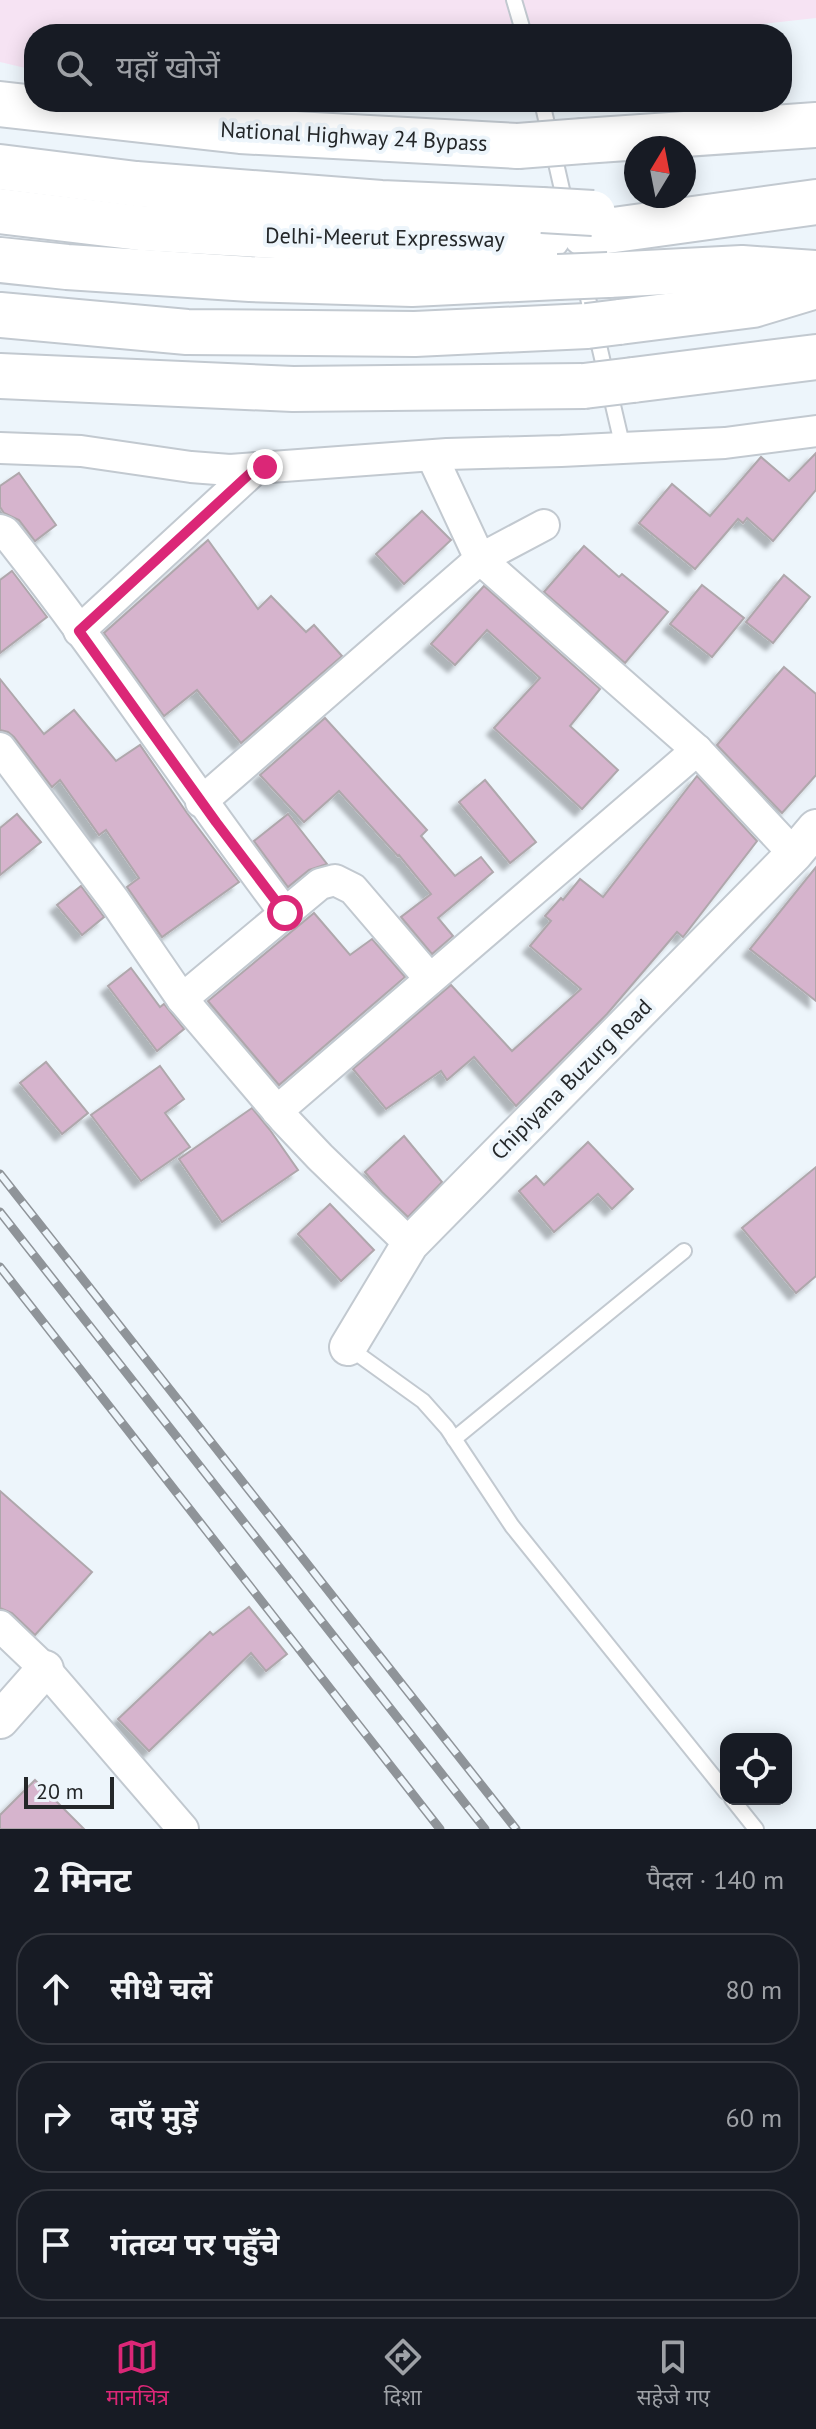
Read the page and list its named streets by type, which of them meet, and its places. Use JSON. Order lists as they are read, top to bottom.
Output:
{
  "streets": {
    "highway": ["National Highway 24 Bypass", "Delhi-Meerut Expressway"],
    "street": ["Chipiyana Buzurg Road"]
  },
  "scale_bar": "20 m",
  "north": "top",
  "page": {
    "search": "यहाँ खोजें",
    "scale": "20 m",
    "heading": ["2 मिनट", "पैदल · 140 m"],
    "list": [
      ["सीधे चलें", "80 m"],
      ["दाएँ मुड़ें", "60 m"],
      "गंतव्य पर पहुँचे"
    ],
    "nav": ["मानचित्र", "दिशा", "सहेजे गए"]
  }
}
